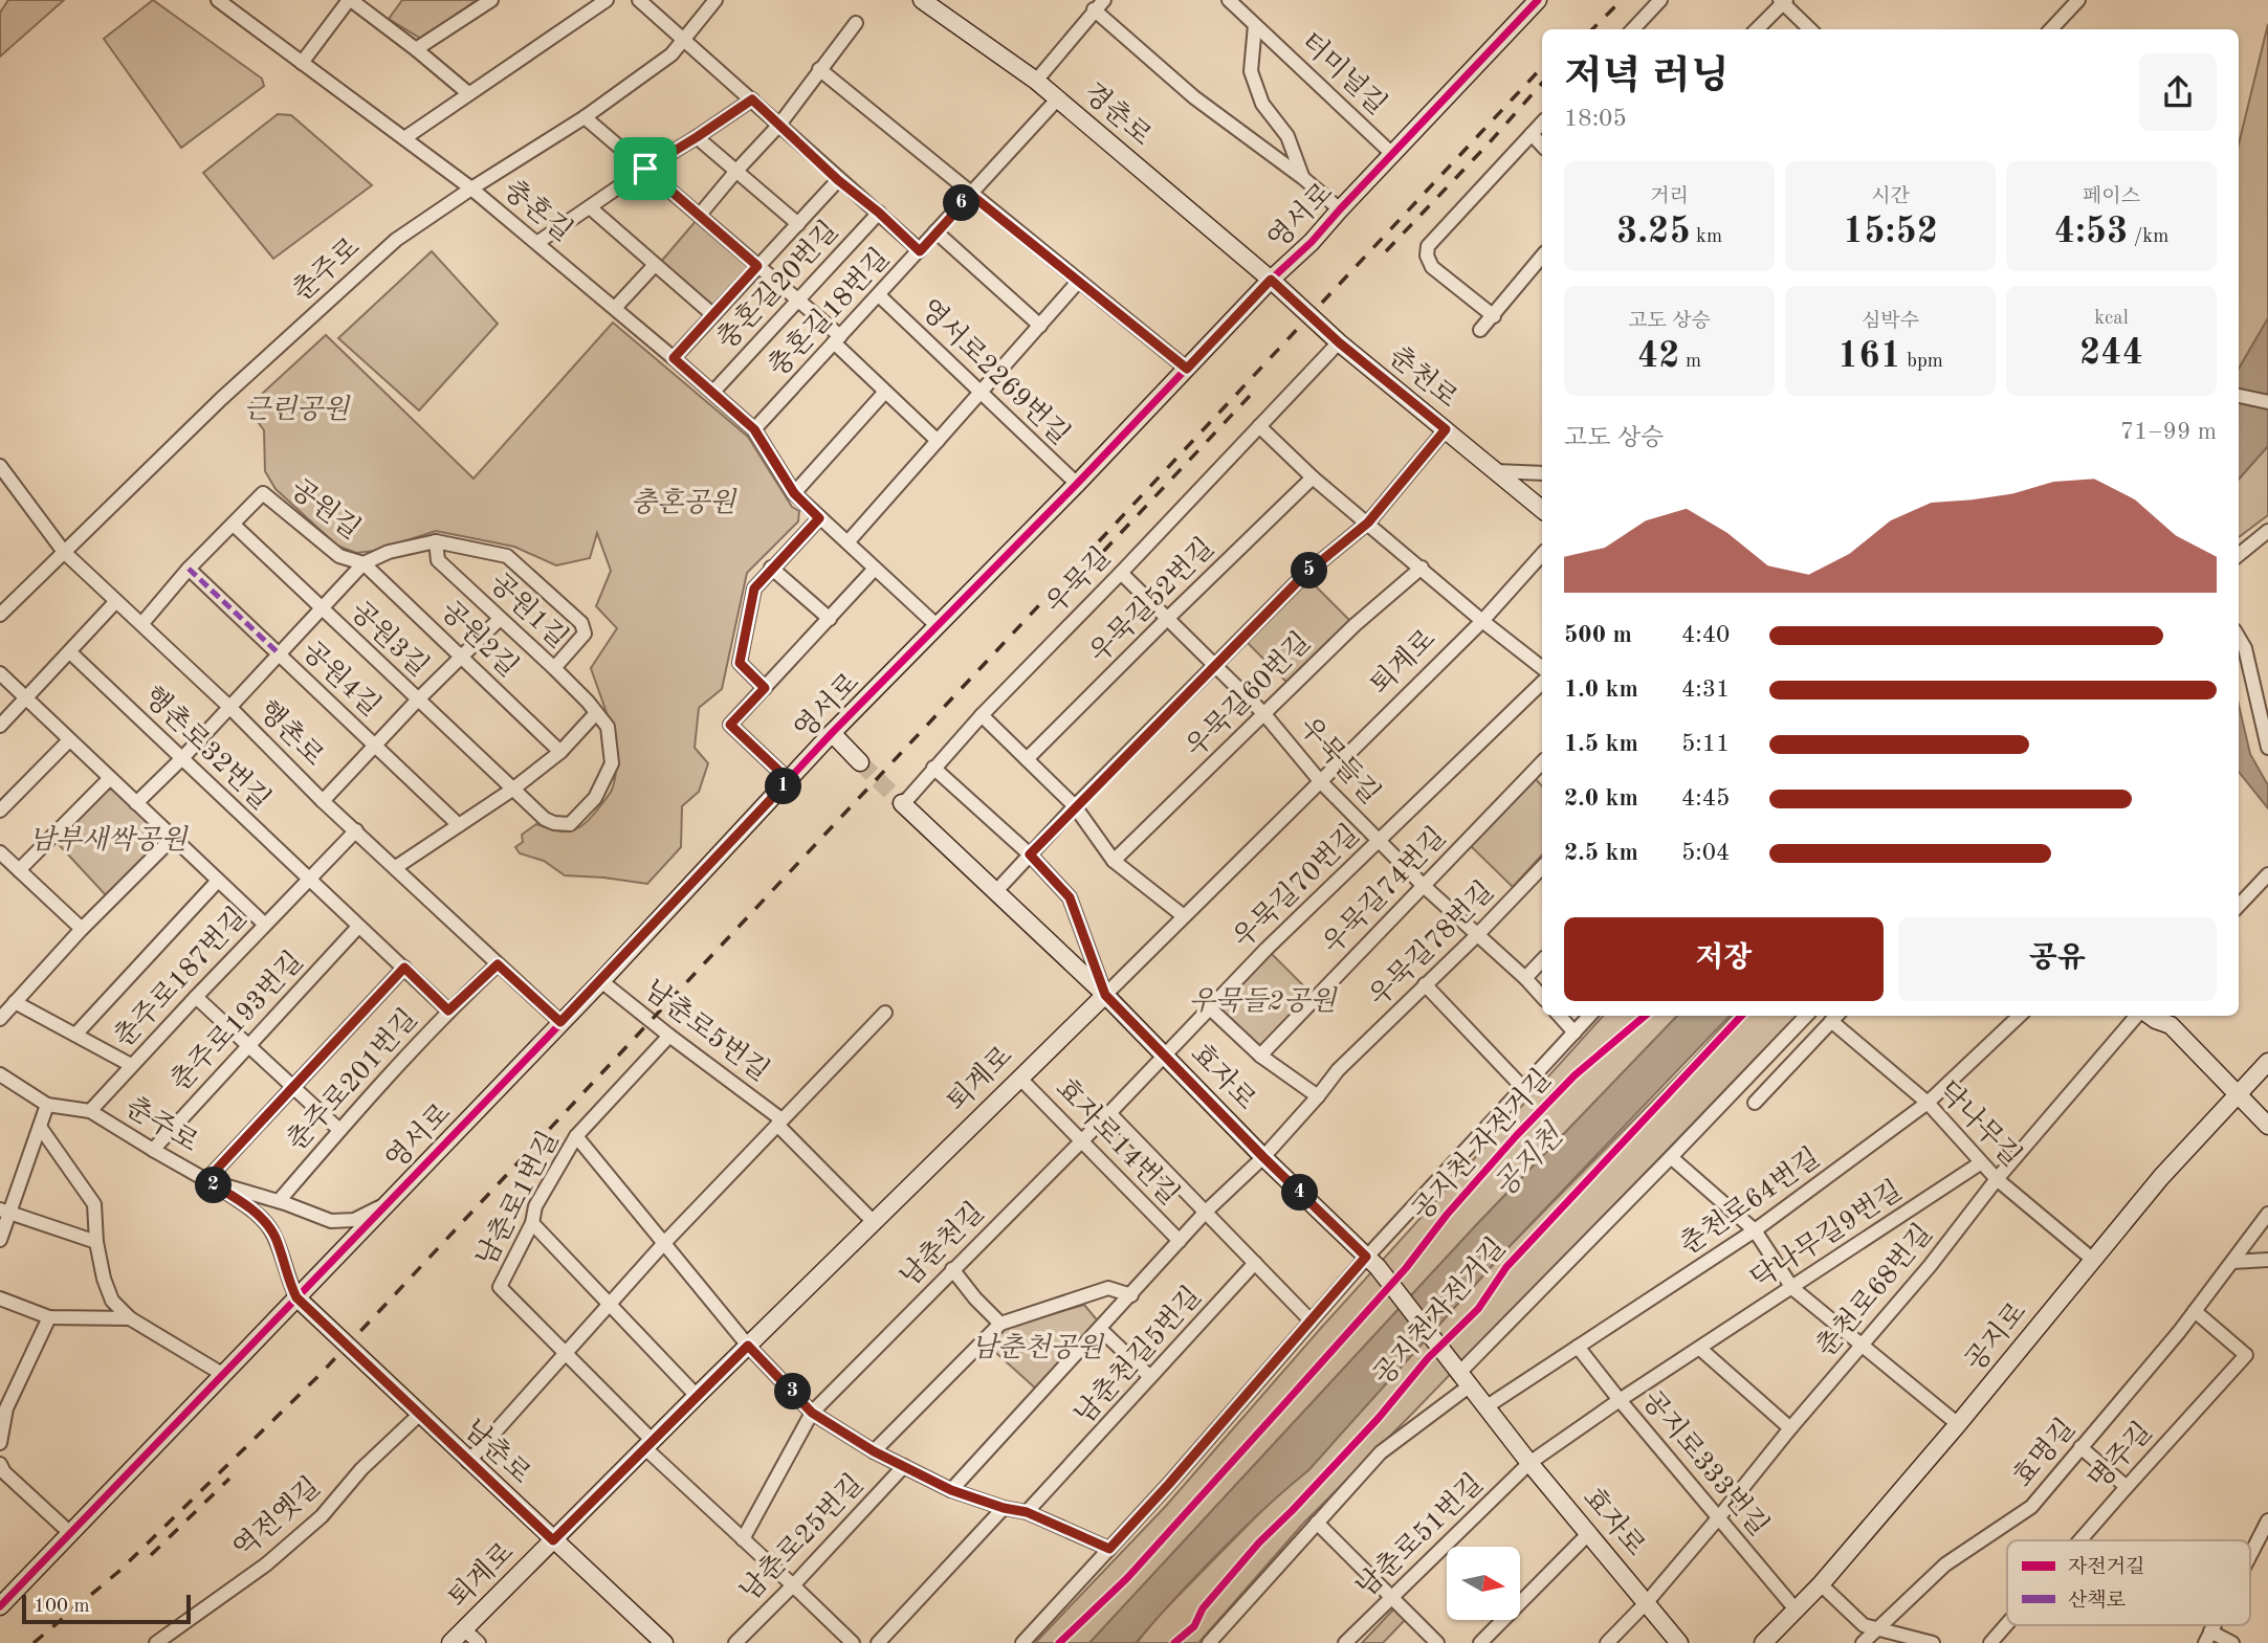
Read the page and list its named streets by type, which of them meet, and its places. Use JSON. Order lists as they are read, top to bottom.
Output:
{
  "streets": {
    "street": [
      "터미널길",
      "경춘로",
      "충혼길",
      "영서로",
      "춘주로",
      "충혼길20번길",
      "충혼길18번길",
      "영서로2269번길",
      "춘천로",
      "공원길",
      "우묵길",
      "우묵길52번길",
      "공원1길",
      "공원3길",
      "공원2길",
      "퇴계로",
      "공원4길",
      "우묵길60번길",
      "행촌로",
      "행촌로32번길",
      "우묵들길",
      "우묵길70번길",
      "우묵길74번길",
      "우묵길78번길",
      "춘주로187번길",
      "춘주로193번길",
      "남춘로5번길",
      "효자로",
      "춘주로201번길",
      "닥나무길",
      "효자로14번길",
      "남춘로1번길",
      "춘천로64번길",
      "닥나무길9번길",
      "남춘천길",
      "춘천로68번길",
      "공지로",
      "남춘천길5번길",
      "남춘로",
      "효명길",
      "명주길",
      "공지로333번길",
      "역전옛길",
      "남춘로51번길",
      "남춘로25번길"
    ],
    "cycle path": ["공지천 자전거길", "공지천자전거길"]
  },
  "crossings": [
    ["터미널길", "영서로"],
    ["경춘로", "영서로"],
    ["경춘로", "충혼길18번길"],
    ["경춘로", "춘천로"],
    ["충혼길", "영서로"],
    ["충혼길", "춘주로"],
    ["충혼길", "충혼길20번길"],
    ["충혼길", "충혼길18번길"],
    ["영서로", "춘주로"],
    ["영서로", "영서로2269번길"],
    ["영서로", "춘천로"],
    ["영서로", "행촌로"],
    ["영서로", "남춘로5번길"],
    ["영서로", "남춘로"],
    ["춘주로", "행촌로"],
    ["춘주로", "춘주로187번길"],
    ["춘주로", "춘주로193번길"],
    ["춘주로", "춘주로201번길"],
    ["충혼길18번길", "영서로2269번길"],
    ["춘천로", "우묵길"],
    ["공원길", "공원1길"],
    ["공원길", "공원3길"],
    ["공원길", "공원2길"],
    ["우묵길", "우묵들길"],
    ["우묵길", "효자로"],
    ["우묵길52번길", "우묵들길"],
    ["공원1길", "공원3길"],
    ["퇴계로", "우묵들길"],
    ["퇴계로", "남춘로5번길"],
    ["퇴계로", "효자로"],
    ["퇴계로", "효자로14번길"],
    ["퇴계로", "남춘로"],
    ["우묵길60번길", "우묵들길"],
    ["행촌로", "춘주로187번길"],
    ["행촌로", "춘주로201번길"],
    ["행촌로32번길", "춘주로187번길"],
    ["우묵들길", "우묵길70번길"],
    ["우묵들길", "우묵길74번길"],
    ["우묵들길", "우묵길78번길"],
    ["우묵길70번길", "효자로"],
    ["우묵길70번길", "남춘천길"],
    ["우묵길78번길", "효자로"],
    ["우묵길78번길", "효자로14번길"],
    ["남춘로5번길", "남춘로1번길"],
    ["남춘로5번길", "남춘로"],
    ["효자로", "효자로14번길"],
    ["효자로", "춘천로64번길"],
    ["효자로", "닥나무길9번길"],
    ["효자로", "남춘천길"],
    ["효자로", "춘천로68번길"],
    ["효자로", "남춘로51번길"],
    ["닥나무길", "춘천로64번길"],
    ["닥나무길", "닥나무길9번길"],
    ["닥나무길", "춘천로68번길"],
    ["닥나무길", "공지로"],
    ["효자로14번길", "남춘천길"],
    ["춘천로64번길", "공지로333번길"],
    ["닥나무길9번길", "공지로333번길"],
    ["닥나무길9번길", "남춘로51번길"],
    ["춘천로68번길", "공지로333번길"],
    ["공지로", "공지로333번길"],
    ["남춘로", "역전옛길"],
    ["효명길", "명주길"]
  ],
  "water": ["공지천"],
  "parks": [
    "근린공원",
    "충혼공원",
    "남부새싹공원",
    "우묵들2공원",
    "남춘천공원"
  ],
  "legend": ["자전거길", "산책로"],
  "scale_bar": "100 m",
  "north": "right",
  "page": {
    "heading": ["저녁 러닝", "18:05"],
    "stats": [
      ["거리", "3.25 km"],
      ["시간", "15:52"],
      ["페이스", "4:53 /km"],
      ["고도 상승", "42 m"],
      ["심박수", "161 bpm"],
      ["kcal", "244"]
    ],
    "pins": [
      "6",
      "5",
      "1",
      "2",
      "4",
      "3"
    ],
    "chart": ["고도 상승", "71–99 m"],
    "list": [
      {
        "name": "500 m",
        "note": "4:40"
      },
      {
        "name": "1.0 km",
        "note": "4:31"
      },
      {
        "name": "1.5 km",
        "note": "5:11"
      },
      {
        "name": "2.0 km",
        "note": "4:45"
      },
      {
        "name": "2.5 km",
        "note": "5:04"
      }
    ],
    "buttons": ["저장", "공유"],
    "scale": "100 m"
  }
}
